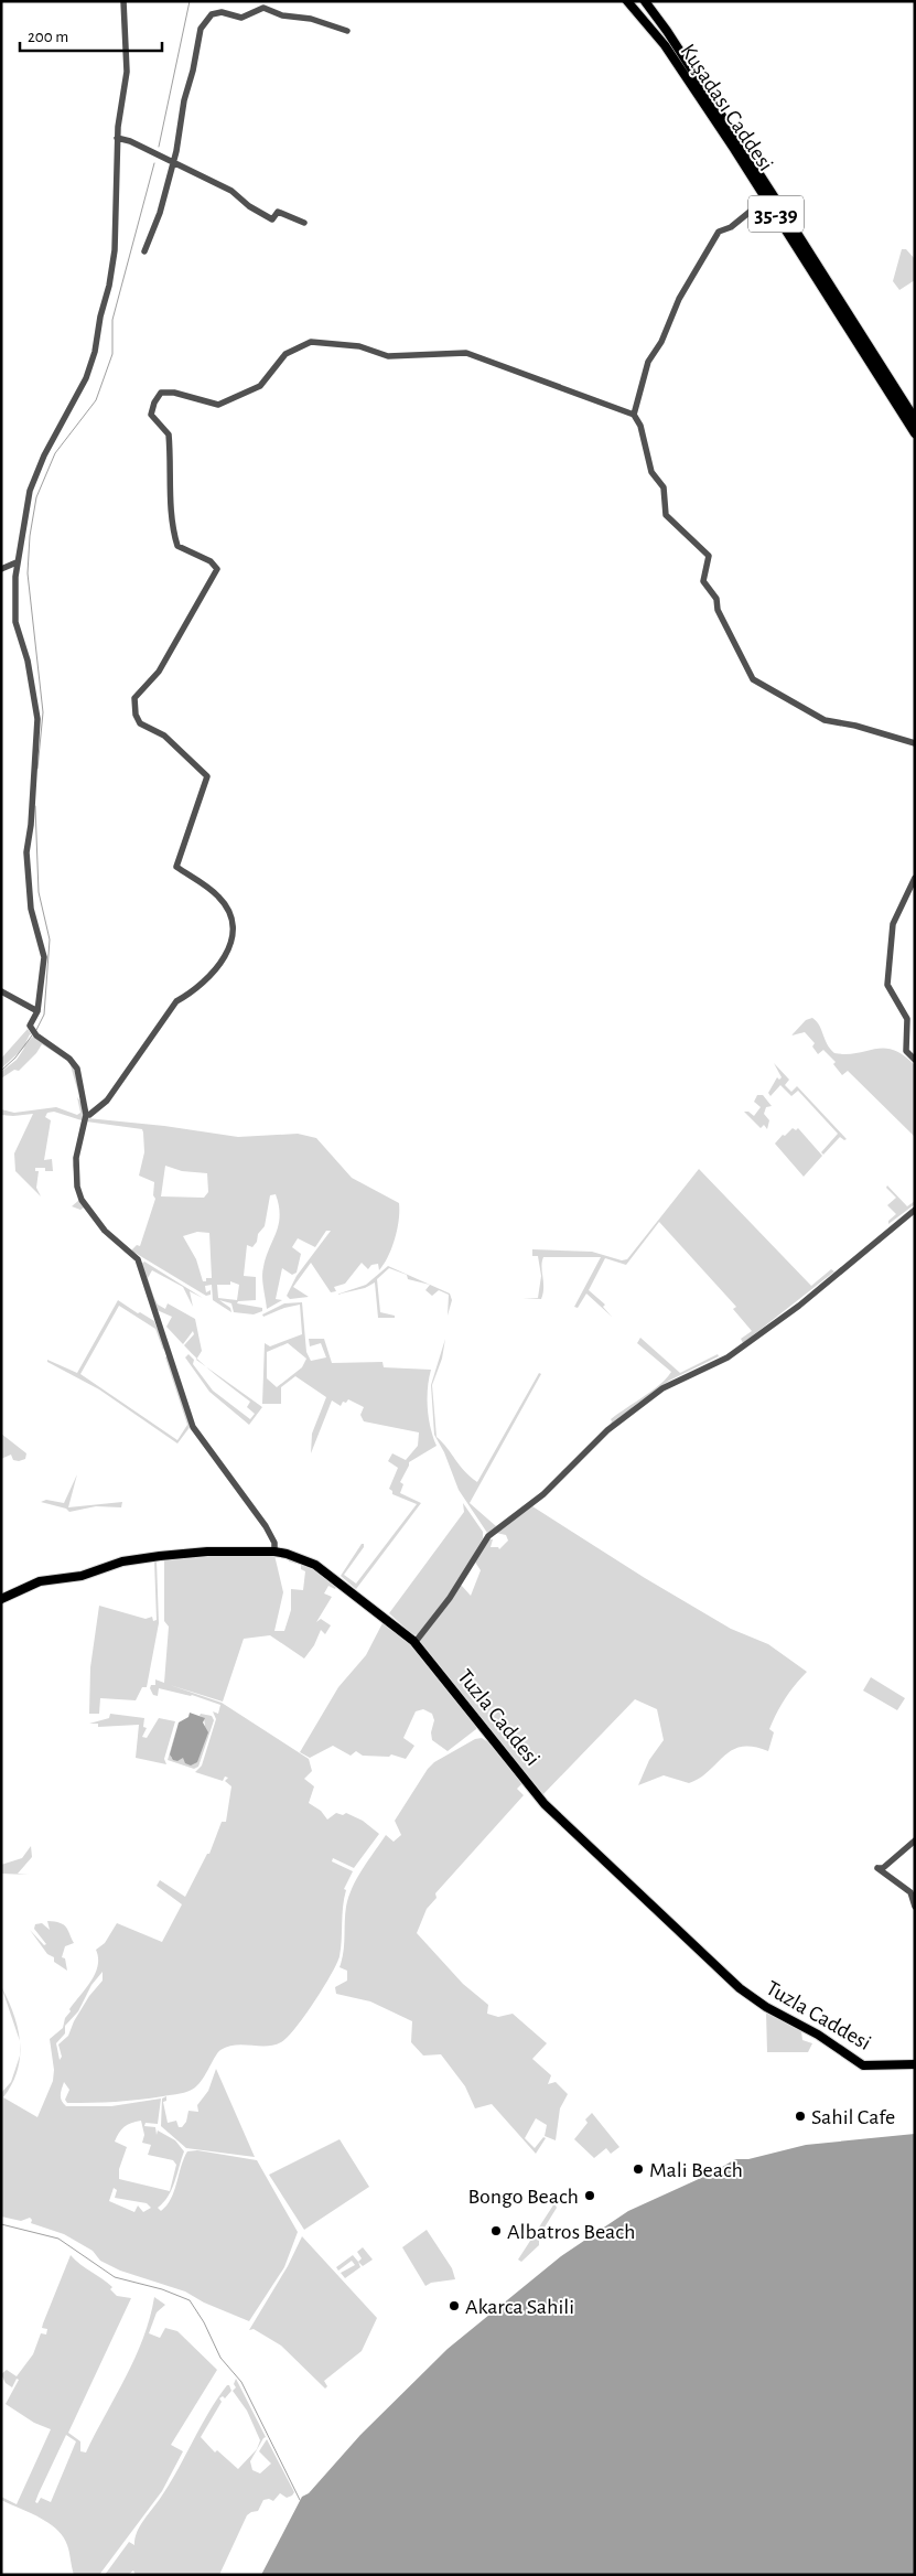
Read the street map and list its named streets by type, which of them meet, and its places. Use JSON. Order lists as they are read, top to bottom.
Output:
{
  "streets": {
    "main road": ["Kuşadası Caddesi", "35-39", "Tuzla Caddesi"]
  },
  "places": [
    "Sahil Cafe",
    "Mali Beach",
    "Bongo Beach",
    "Albatros Beach",
    "Akarca Sahili"
  ],
  "scale_bar": "200 m"
}
